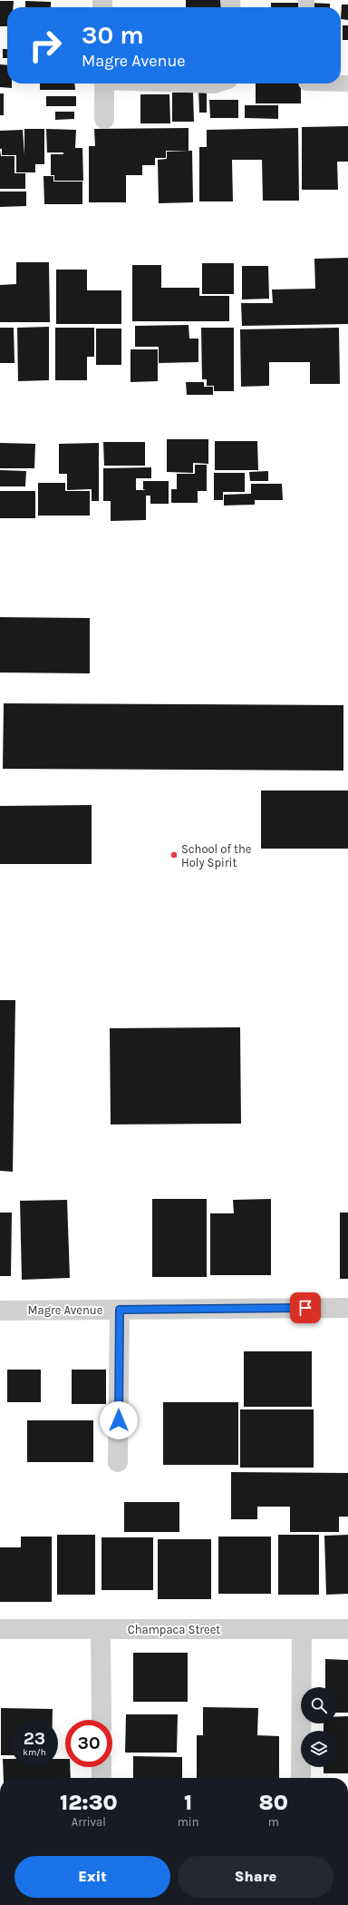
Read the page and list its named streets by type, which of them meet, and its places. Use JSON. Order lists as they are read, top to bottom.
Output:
{
  "streets": {
    "street": ["Magre Avenue", "Champaca Street"]
  },
  "places": ["School of the Holy Spirit"],
  "page": {
    "turn": ["30 m", "Magre Avenue"],
    "speed": "23 km/h",
    "limit": "30",
    "eta": [
      "12:30",
      "Arrival",
      "1",
      "min",
      "80",
      "m"
    ],
    "buttons": ["Exit", "Share"]
  }
}
